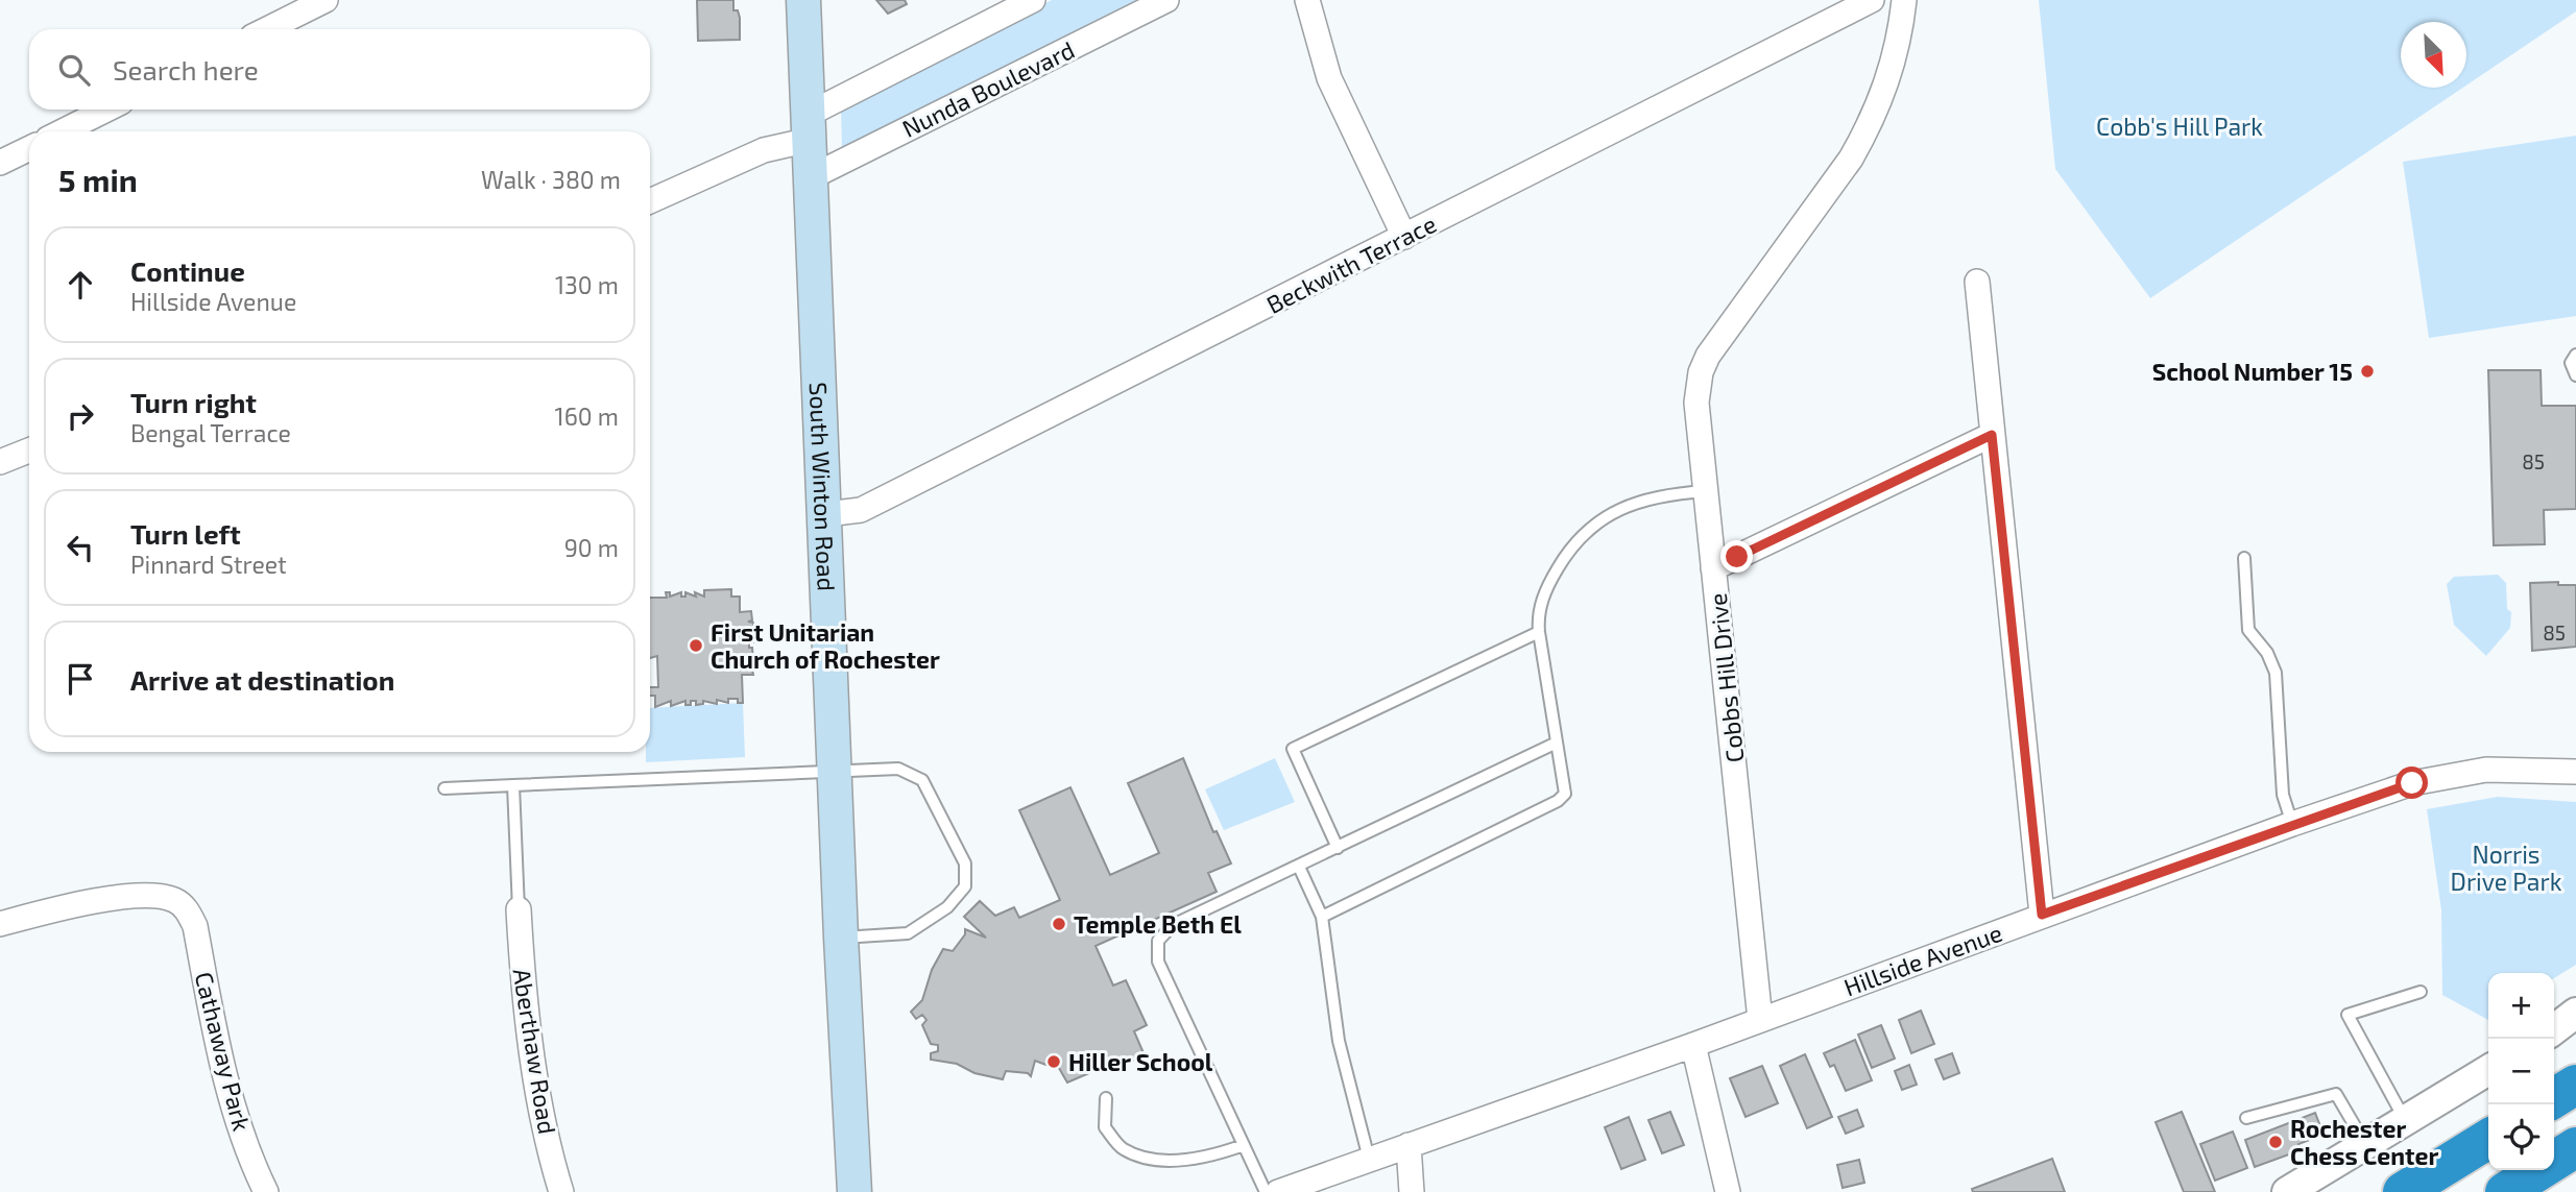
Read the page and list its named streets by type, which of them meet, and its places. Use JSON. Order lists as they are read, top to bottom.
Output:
{
  "streets": {
    "main road": ["South Winton Road"],
    "street": [
      "Nunda Boulevard",
      "Beckwith Terrace",
      "Cobbs Hill Drive",
      "Hillside Avenue",
      "Cathaway Park",
      "Aberthaw Road"
    ]
  },
  "crossings": [
    ["Nunda Boulevard", "South Winton Road"],
    ["Beckwith Terrace", "South Winton Road"],
    ["Cobbs Hill Drive", "Hillside Avenue"]
  ],
  "parks": ["Cobb's Hill Park", "Norris Drive Park"],
  "places": [
    "School Number 15",
    "First Unitarian Church of Rochester",
    "Temple Beth El",
    "Hiller School",
    "Rochester Chess Center"
  ],
  "house_numbers": ["85", "85"],
  "north": "bottom right",
  "page": {
    "search": "Search here",
    "heading": ["5 min", "Walk · 380 m"],
    "list": [
      ["Continue", "Hillside Avenue", "130 m"],
      ["Turn right", "Bengal Terrace", "160 m"],
      ["Turn left", "Pinnard Street", "90 m"],
      "Arrive at destination"
    ],
    "map_buttons": ["+", "−"]
  }
}
